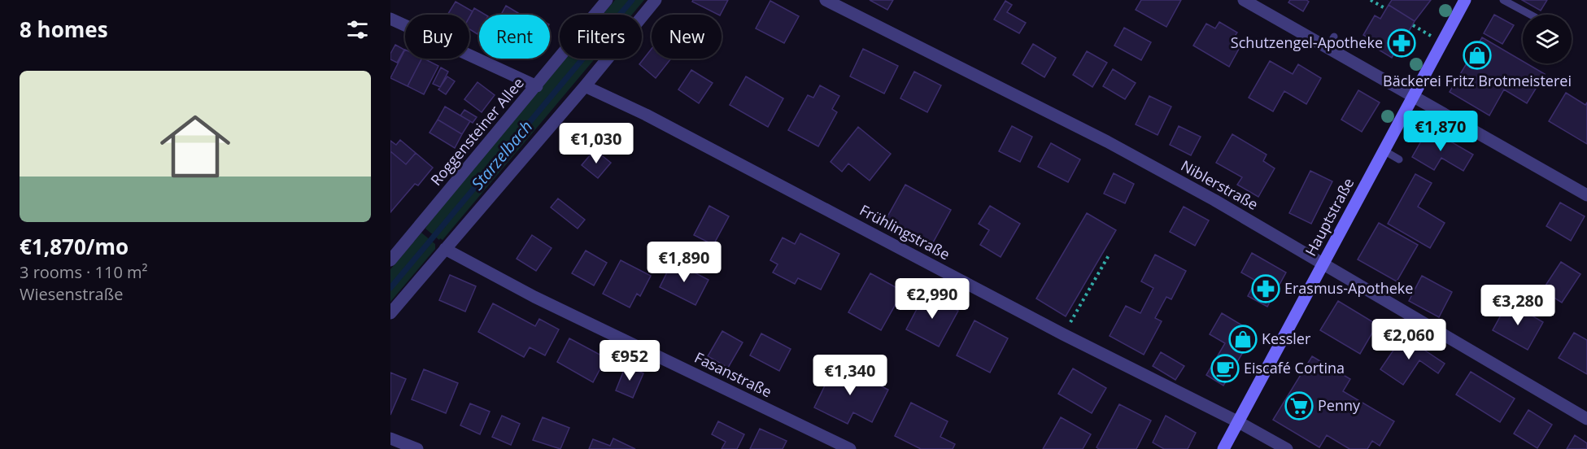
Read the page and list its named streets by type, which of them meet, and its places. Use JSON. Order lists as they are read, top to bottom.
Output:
{
  "streets": {
    "main road": ["Hauptstraße"],
    "street": [
      "Roggensteiner Allee",
      "Niblerstraße",
      "Frühlingstraße",
      "Fasanstraße"
    ]
  },
  "crossings": [
    ["Niblerstraße", "Hauptstraße"],
    ["Hauptstraße", "Frühlingstraße"]
  ],
  "water": ["Starzelbach"],
  "places": {
    "pharmacy": ["Schutzengel-Apotheke", "Erasmus-Apotheke"],
    "shop": ["Bäckerei Fritz Brotmeisterei", "Kessler"],
    "cafe": ["Eiscafé Cortina"],
    "supermarket": ["Penny"]
  },
  "page": {
    "heading": "8 homes",
    "chip": [
      "Buy",
      "Rent",
      "Filters",
      "New"
    ],
    "list": [
      {
        "name": "€1,870/mo",
        "note": "3 rooms · 110 m² · Wiesenstraße"
      }
    ],
    "price": [
      "€1,870",
      "€1,030",
      "€1,890",
      "€2,990",
      "€3,280",
      "€2,060",
      "€952",
      "€1,340"
    ]
  }
}
